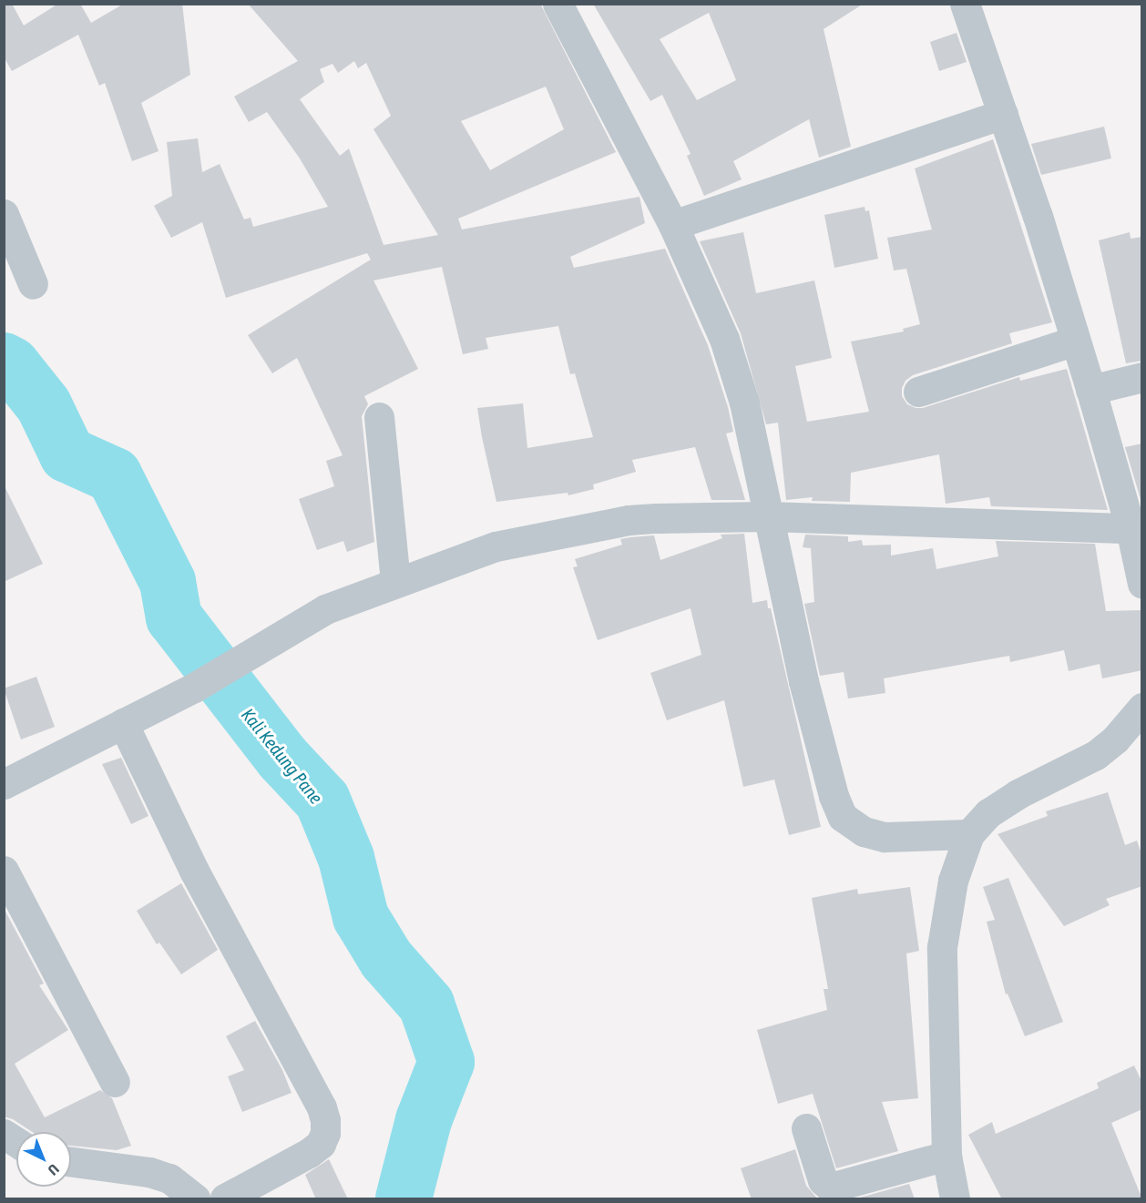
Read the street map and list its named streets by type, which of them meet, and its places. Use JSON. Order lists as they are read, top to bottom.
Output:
{
  "water": ["Kali Kedung Pane"],
  "north": "bottom right"
}
